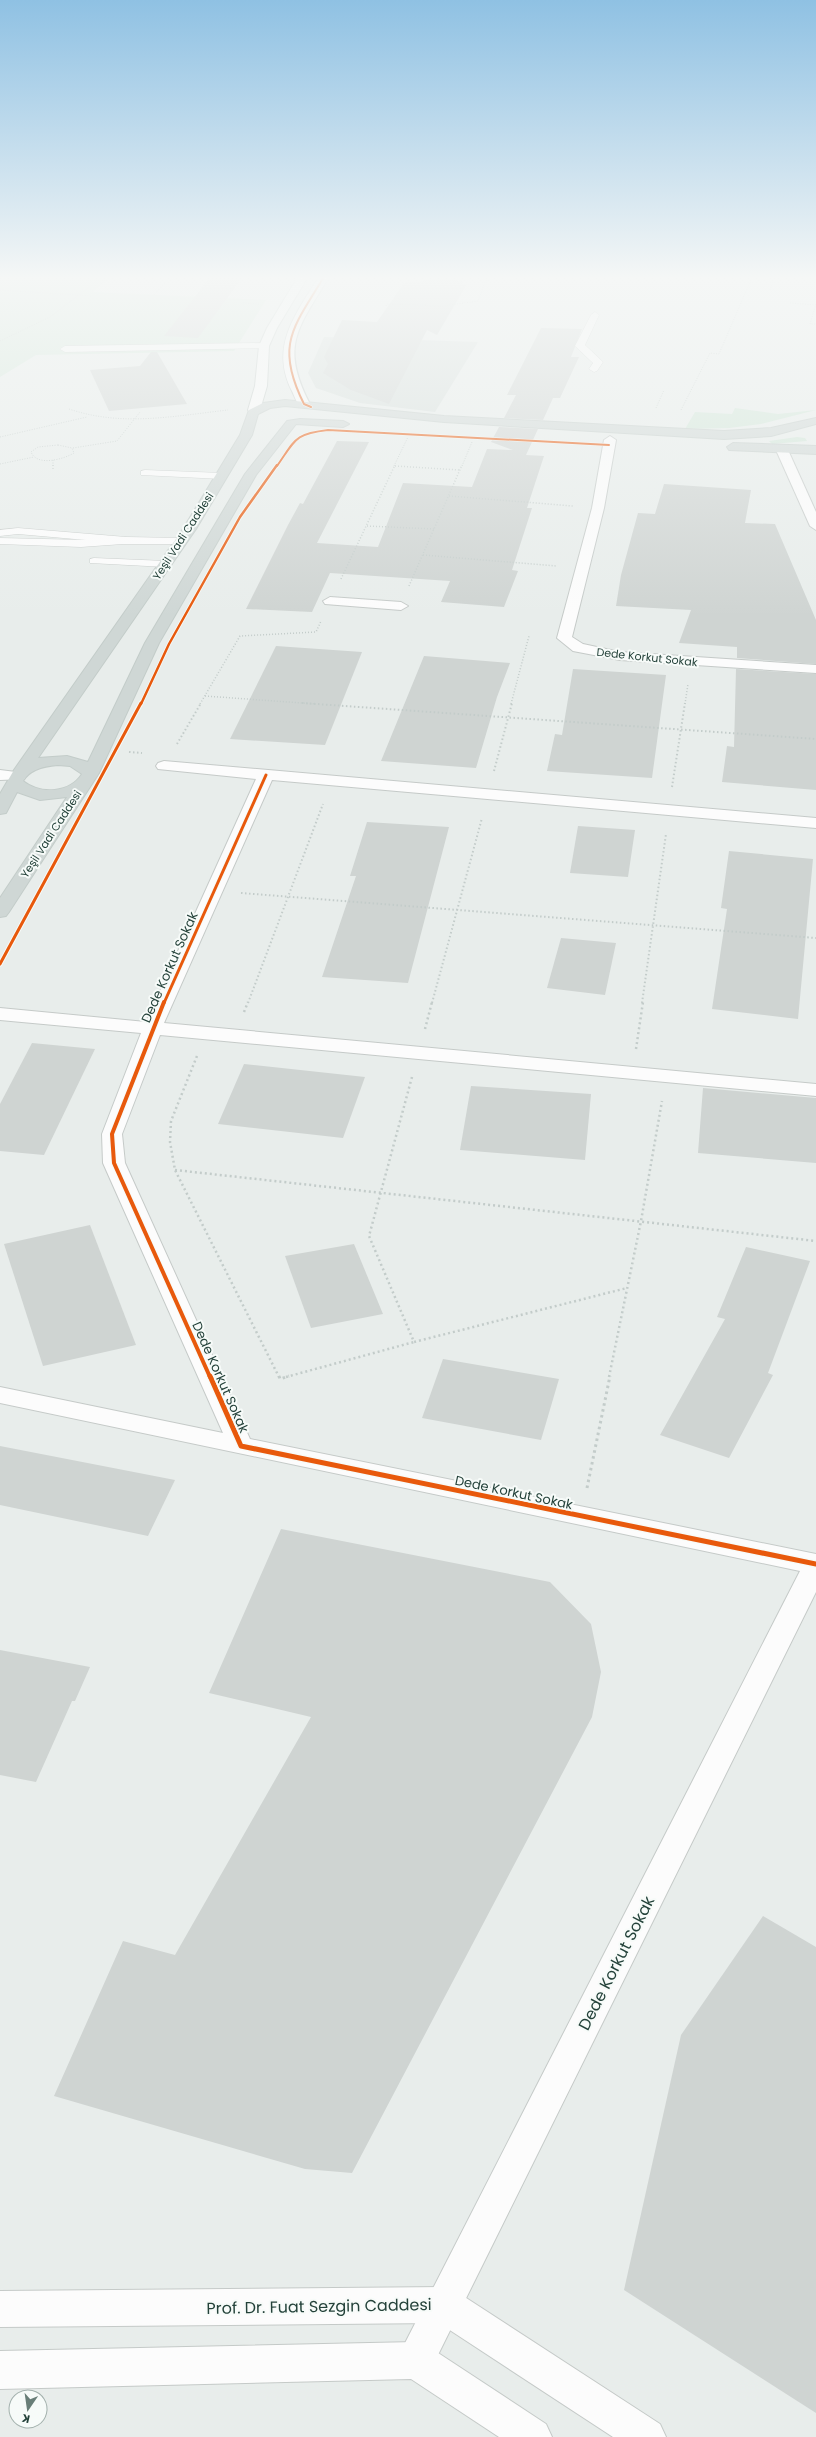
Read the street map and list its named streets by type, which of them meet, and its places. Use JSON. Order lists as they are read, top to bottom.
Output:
{
  "streets": {
    "main road": ["Yeşil Vadi Caddesi"],
    "street": ["Dede Korkut Sokak", "Prof. Dr. Fuat Sezgin Caddesi"]
  },
  "crossings": [
    ["Dede Korkut Sokak", "Prof. Dr. Fuat Sezgin Caddesi"]
  ],
  "north": "bottom"
}
